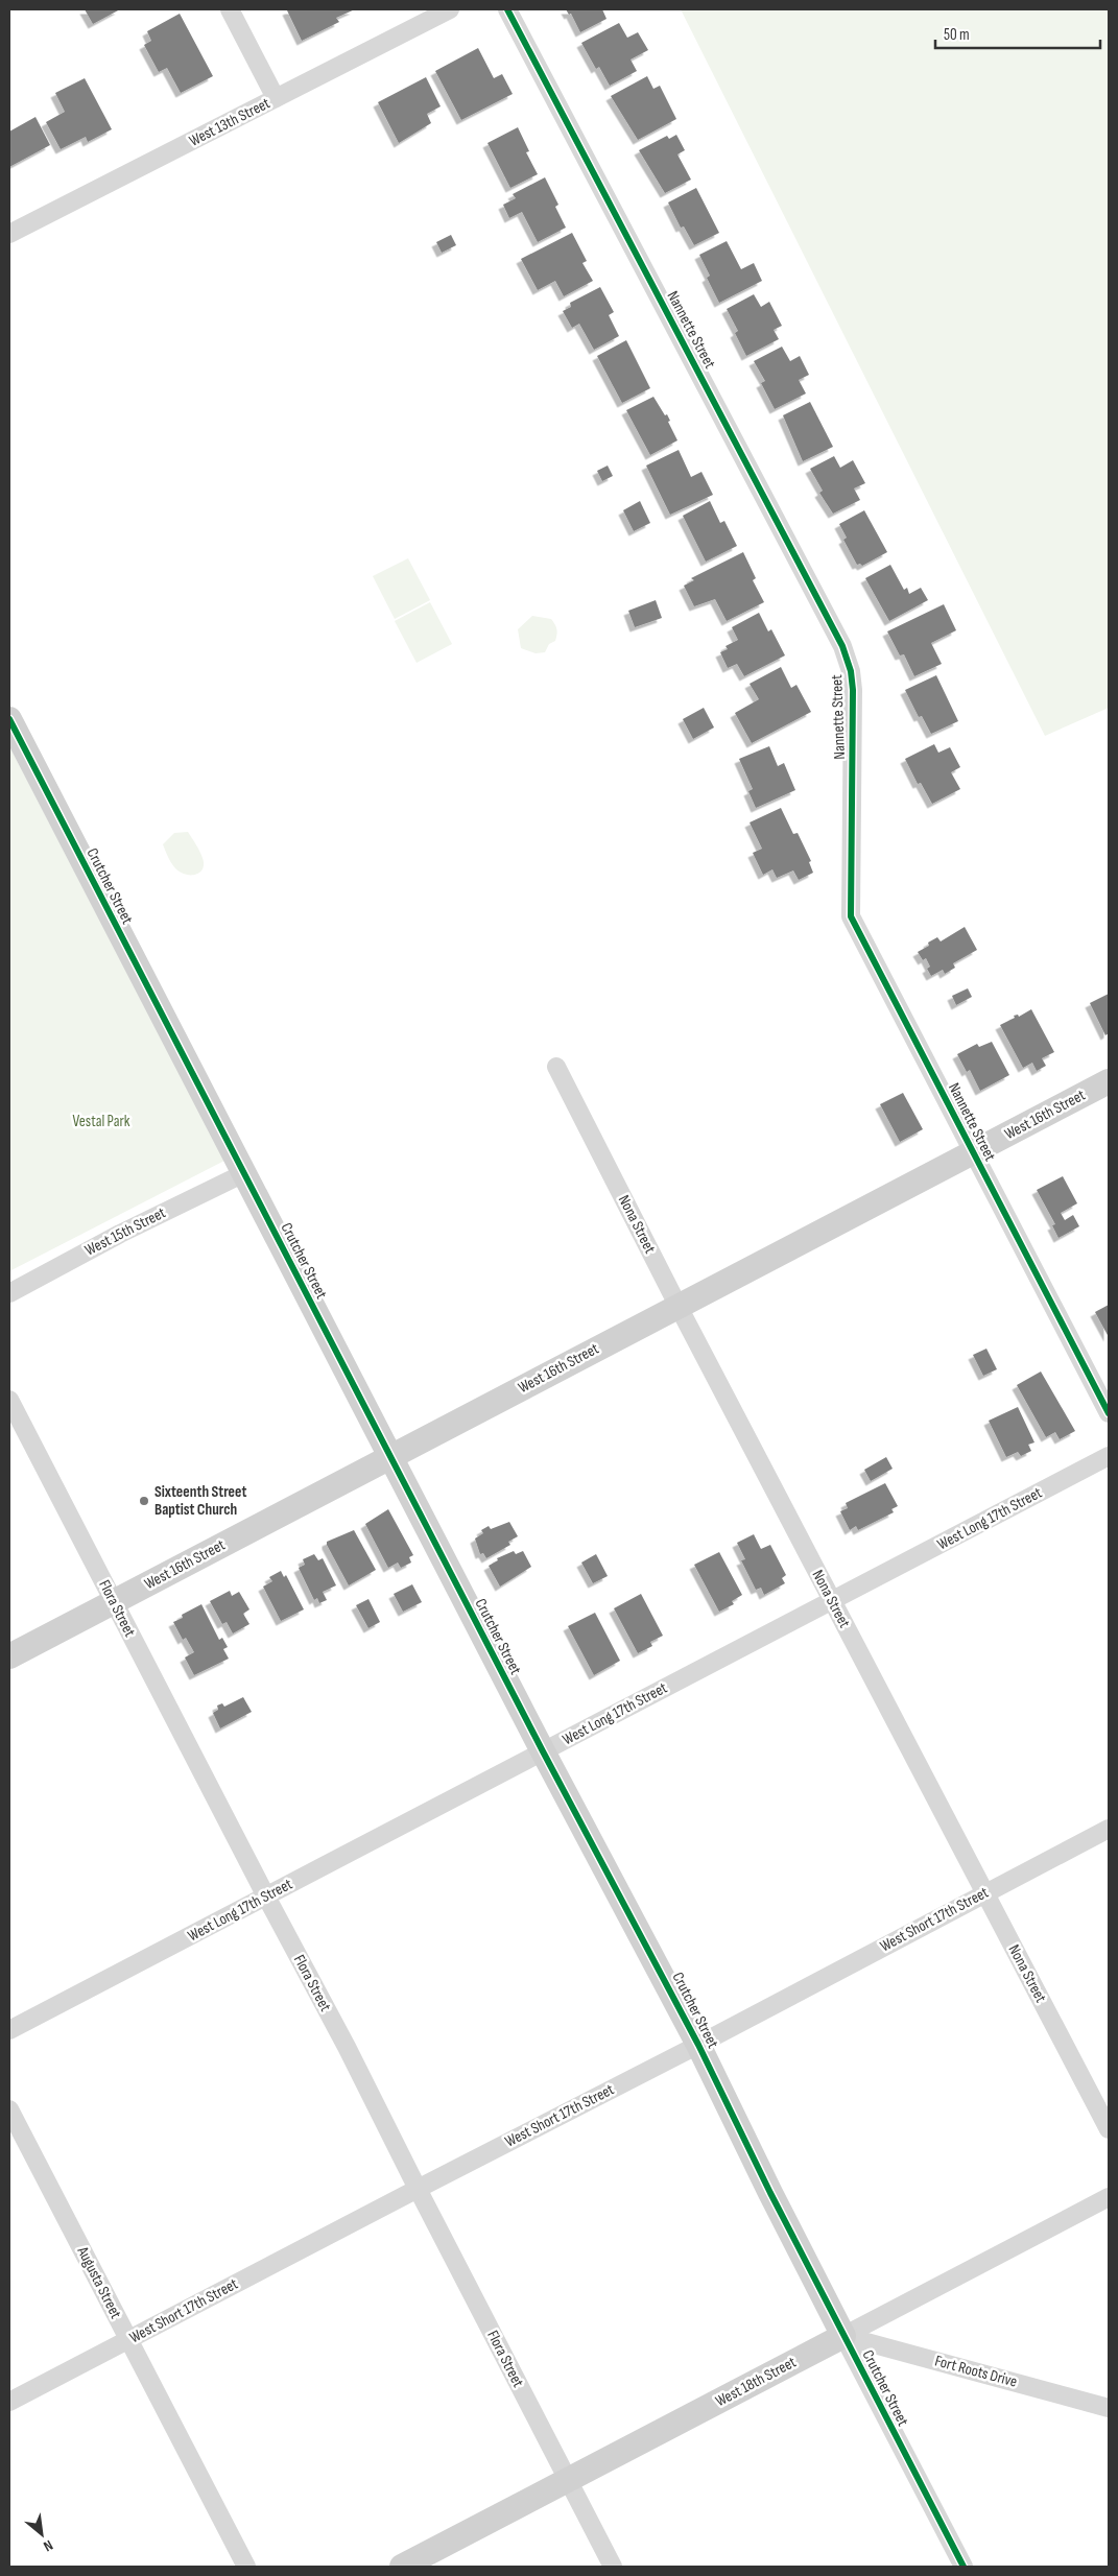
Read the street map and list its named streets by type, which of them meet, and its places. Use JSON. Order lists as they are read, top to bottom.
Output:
{
  "streets": {
    "street": [
      "West 13th Street",
      "Nannette Street",
      "Crutcher Street",
      "West 16th Street",
      "Nona Street",
      "West 15th Street",
      "West Long 17th Street",
      "Flora Street",
      "West Short 17th Street",
      "Augusta Street",
      "Fort Roots Drive",
      "West 18th Street"
    ]
  },
  "crossings": [
    ["Nannette Street", "West 16th Street"],
    ["Crutcher Street", "West 16th Street"],
    ["Crutcher Street", "West 15th Street"],
    ["Crutcher Street", "West Long 17th Street"],
    ["Crutcher Street", "West Short 17th Street"],
    ["Crutcher Street", "Fort Roots Drive"],
    ["Crutcher Street", "West 18th Street"],
    ["West 16th Street", "Nona Street"],
    ["West 16th Street", "Flora Street"],
    ["Nona Street", "West Long 17th Street"],
    ["Nona Street", "West Short 17th Street"],
    ["West Long 17th Street", "Flora Street"],
    ["Flora Street", "West Short 17th Street"],
    ["Flora Street", "West 18th Street"],
    ["West Short 17th Street", "Augusta Street"],
    ["Fort Roots Drive", "West 18th Street"]
  ],
  "parks": ["Vestal Park"],
  "places": ["Sixteenth Street Baptist Church"],
  "scale_bar": "50 m",
  "north": "bottom right"
}
